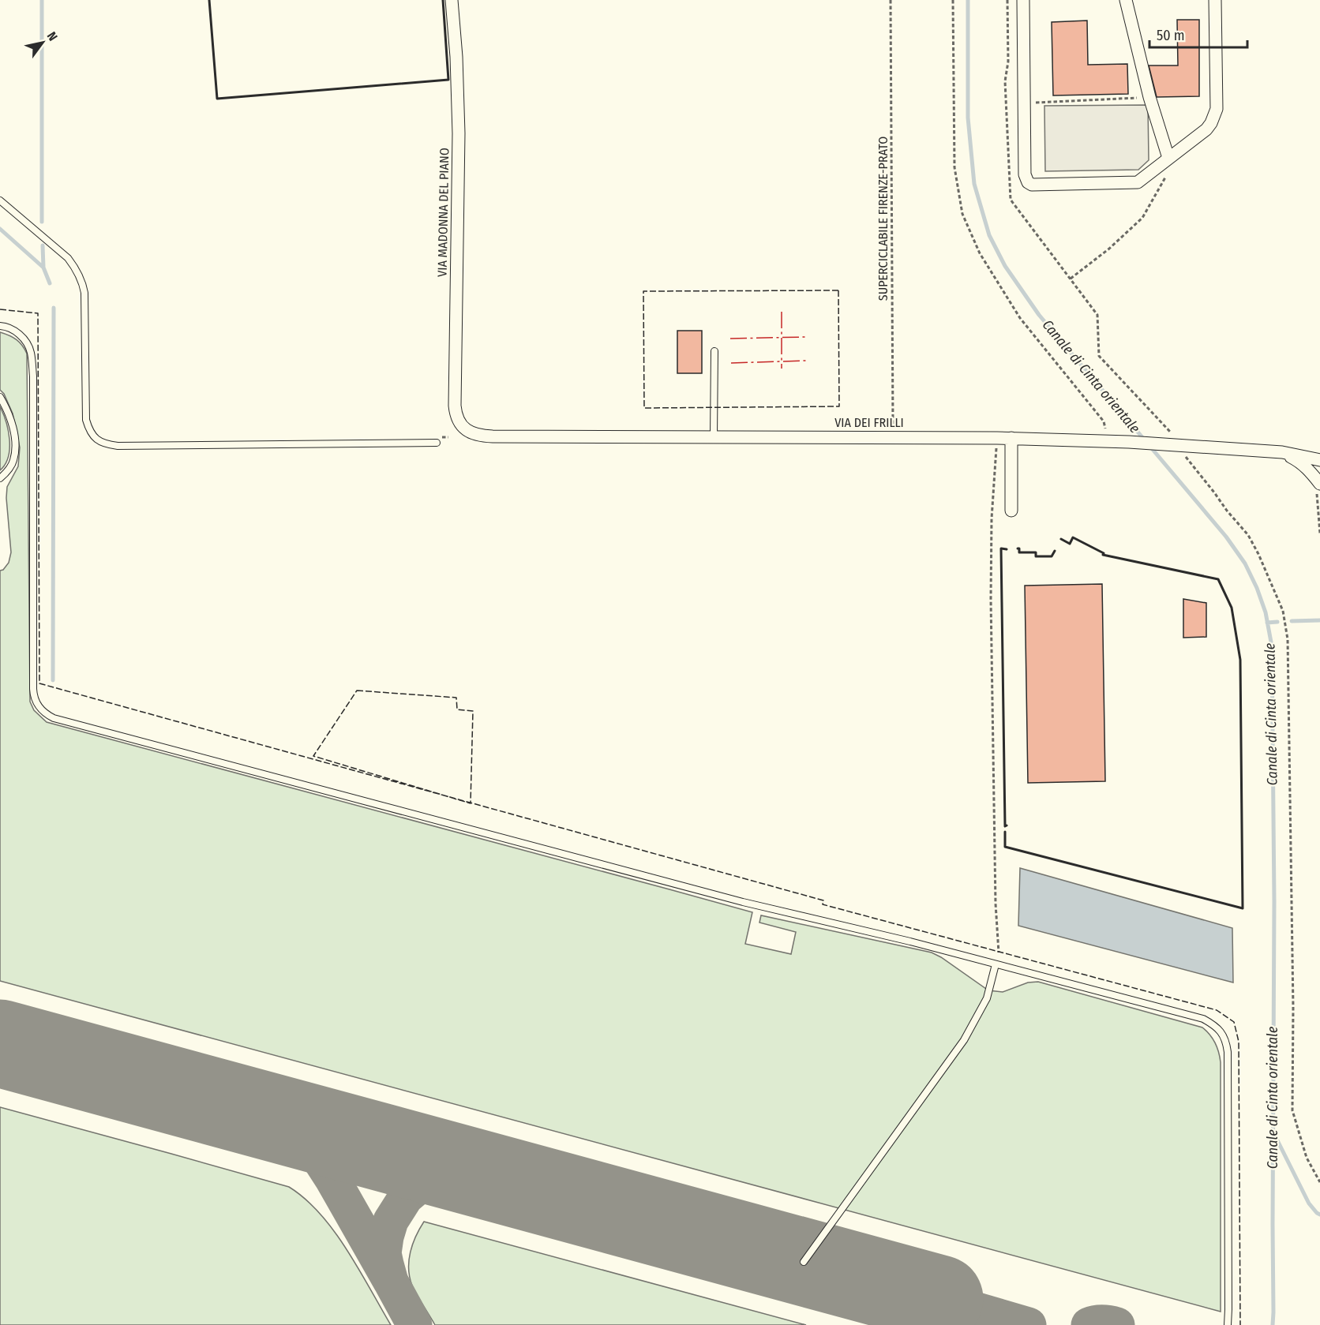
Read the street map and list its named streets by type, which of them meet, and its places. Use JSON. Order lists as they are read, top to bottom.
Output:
{
  "streets": {
    "street": ["VIA MADONNA DEL PIANO", "VIA DEI FRILLI"],
    "path": ["SUPERCICLABILE FIRENZE-PRATO"]
  },
  "crossings": [
    ["VIA MADONNA DEL PIANO", "VIA DEI FRILLI"],
    ["SUPERCICLABILE FIRENZE-PRATO", "VIA DEI FRILLI"]
  ],
  "water": ["Canale di Cinta orientale"],
  "scale_bar": "50 m",
  "north": "top right"
}
